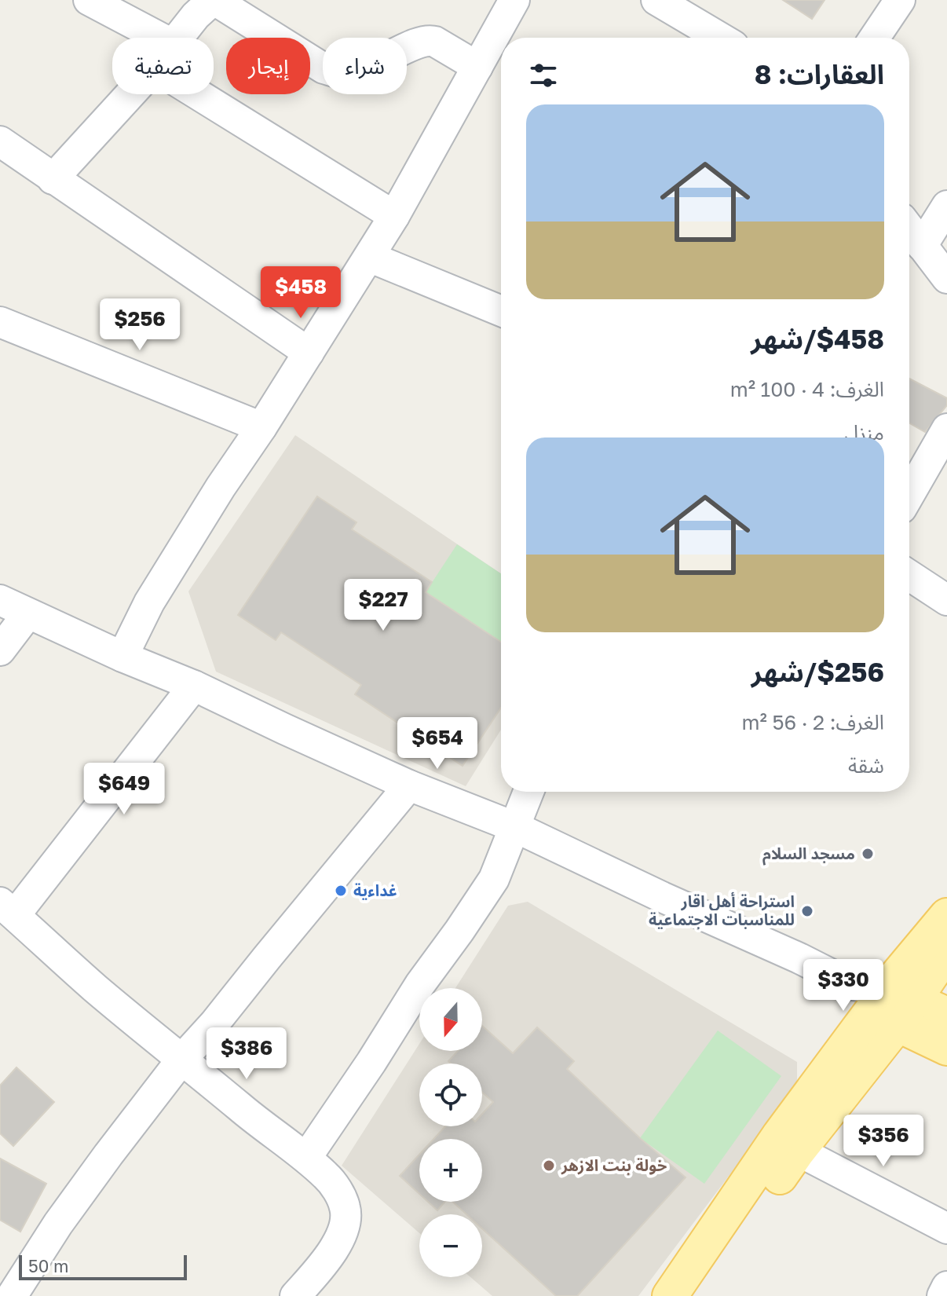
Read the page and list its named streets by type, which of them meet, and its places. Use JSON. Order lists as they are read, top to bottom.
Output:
{
  "places": [
    "مسجد السلام",
    "غداءية",
    "استراحة أهل اقار للمناسبات الاجتماعية",
    "خولة بنت الازهر"
  ],
  "scale_bar": "50 m",
  "north": "bottom",
  "page": {
    "chip": ["شراء", "إيجار", "تصفية"],
    "heading": "العقارات: 8",
    "list": [
      {
        "name": "$458/شهر",
        "note": "الغرف: 4 · 100 m² · منزل"
      },
      {
        "name": "$256/شهر",
        "note": "الغرف: 2 · 56 m² · شقة"
      }
    ],
    "price": [
      "$458",
      "$256",
      "$227",
      "$654",
      "$649",
      "$330",
      "$386",
      "$356"
    ],
    "map_buttons": ["+", "−"],
    "scale": "50 m"
  }
}
